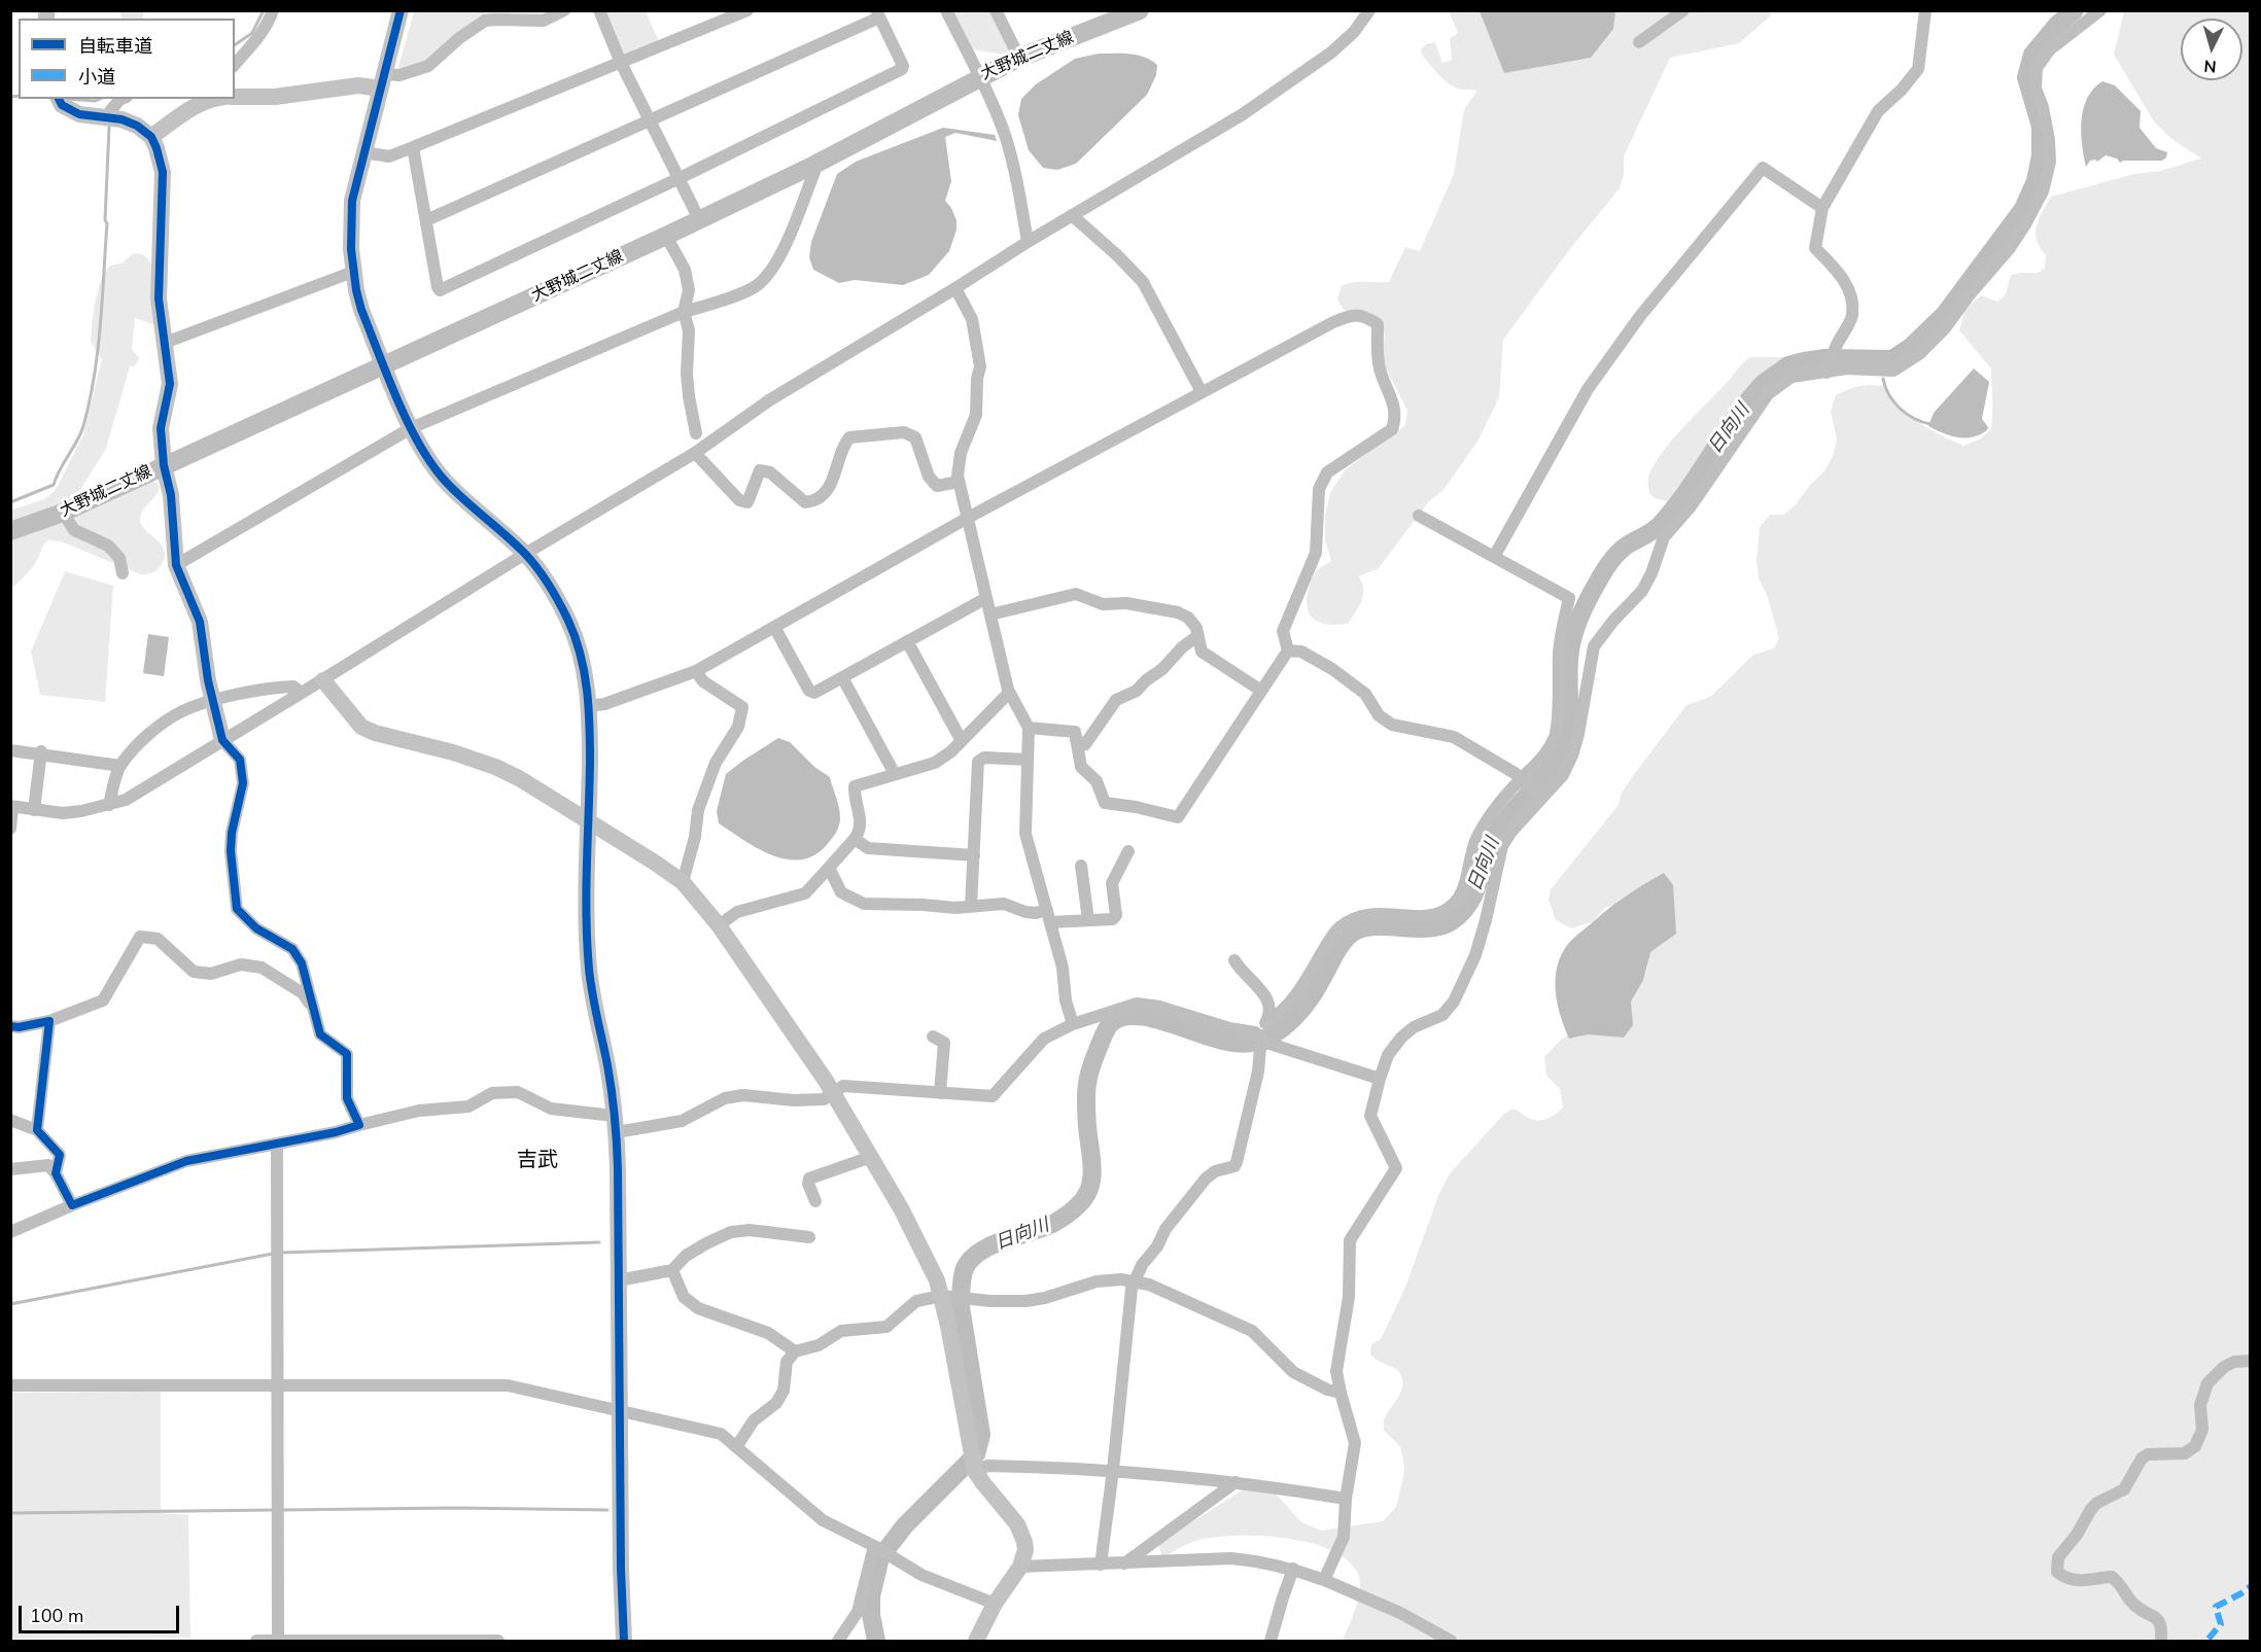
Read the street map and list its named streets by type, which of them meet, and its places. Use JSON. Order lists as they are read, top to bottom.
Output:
{
  "streets": {
    "main road": ["大野城二丈線"]
  },
  "districts": ["吉武"],
  "water": ["日向川"],
  "legend": ["自転車道", "小道"],
  "scale_bar": "100 m",
  "north": "bottom"
}
